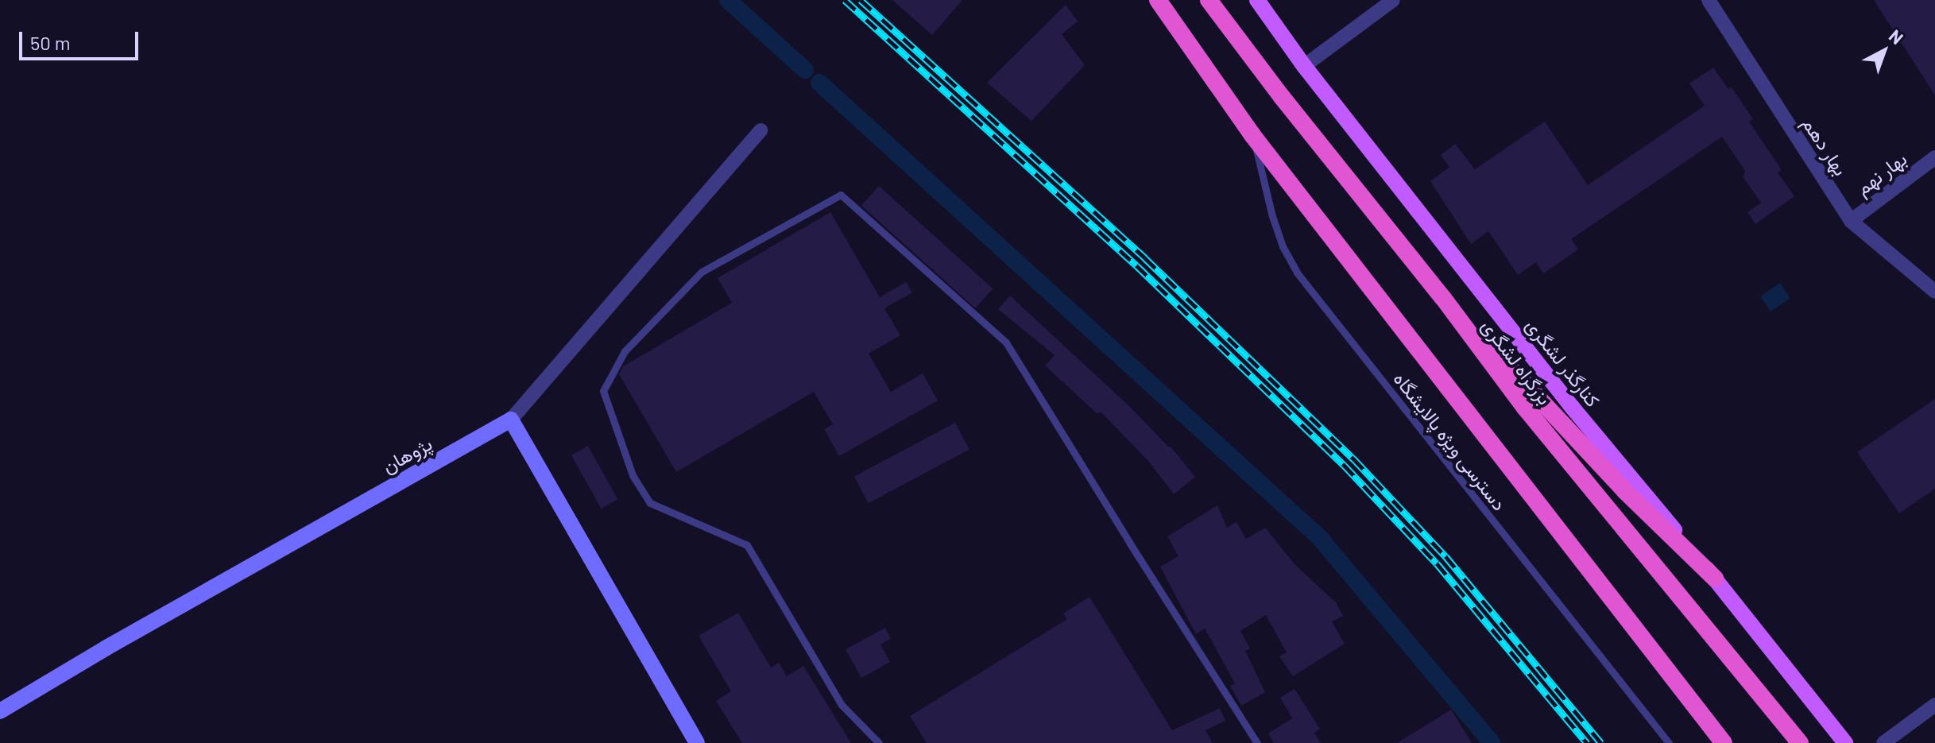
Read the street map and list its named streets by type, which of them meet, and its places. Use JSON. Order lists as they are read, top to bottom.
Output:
{
  "streets": {
    "highway": ["بزرگراه لشگری"],
    "main road": ["کنارگذر لشگری", "پژوهان"],
    "street": ["بهار دهم", "بهار نهم"],
    "lane": ["دسترسی ویژه پالایشگاه"]
  },
  "crossings": [
    ["بهار دهم", "بهار نهم"]
  ],
  "scale_bar": "50 m",
  "north": "top right"
}
